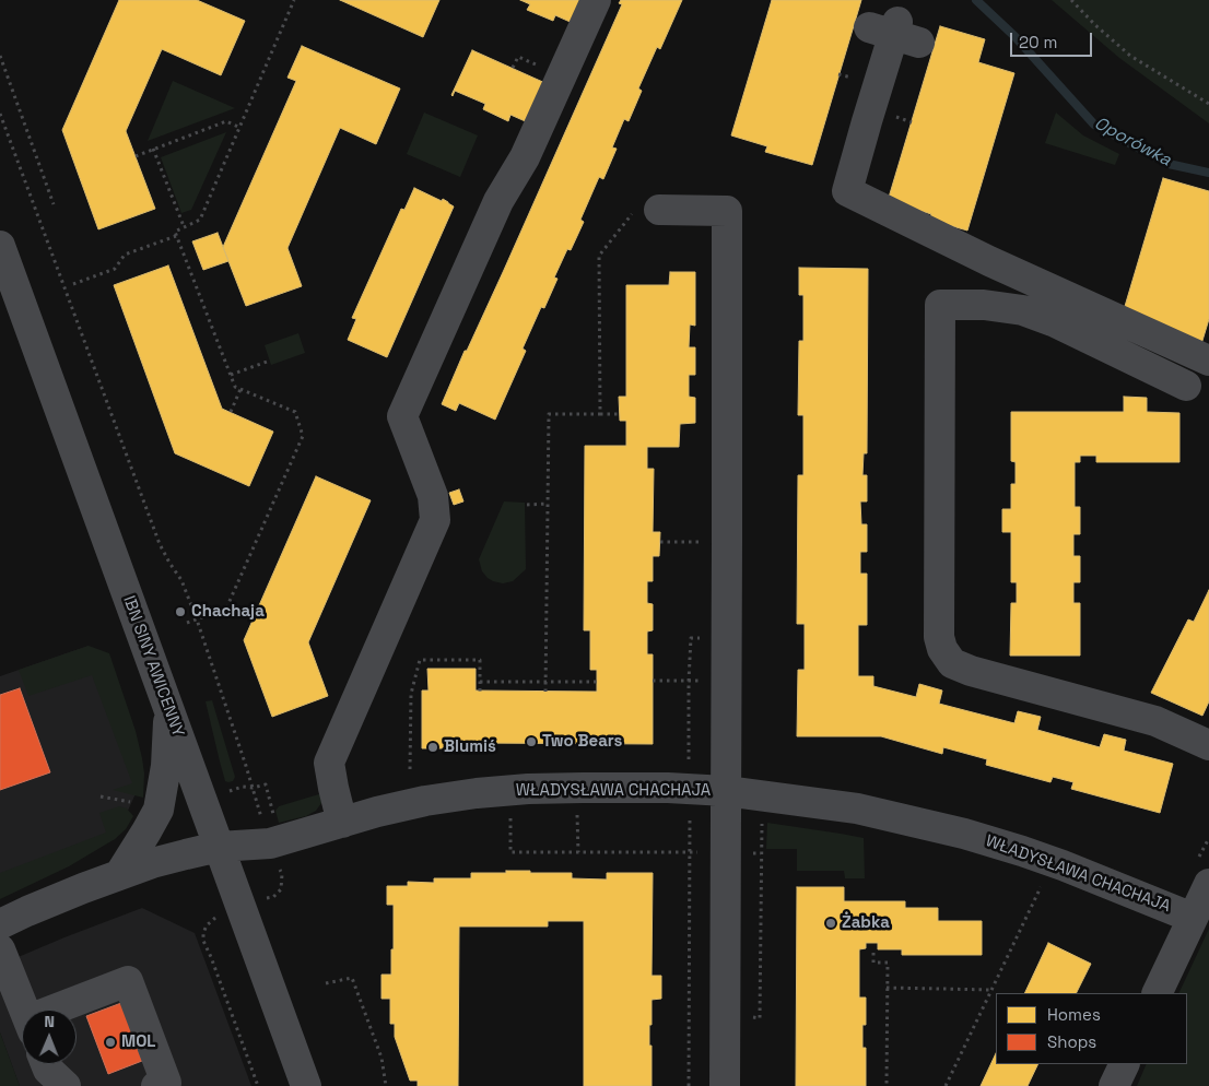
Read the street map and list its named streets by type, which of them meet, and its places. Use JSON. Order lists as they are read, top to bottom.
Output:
{
  "streets": {
    "street": ["IBN SINY AWICENNY", "WŁADYSŁAWA CHACHAJA"]
  },
  "crossings": [
    ["IBN SINY AWICENNY", "WŁADYSŁAWA CHACHAJA"]
  ],
  "water": ["Oporówka"],
  "places": [
    "Chachaja",
    "Two Bears",
    "Blumiś",
    "Żabka",
    "MOL"
  ],
  "legend": ["Homes", "Shops"],
  "scale_bar": "20 m",
  "north": "top"
}
